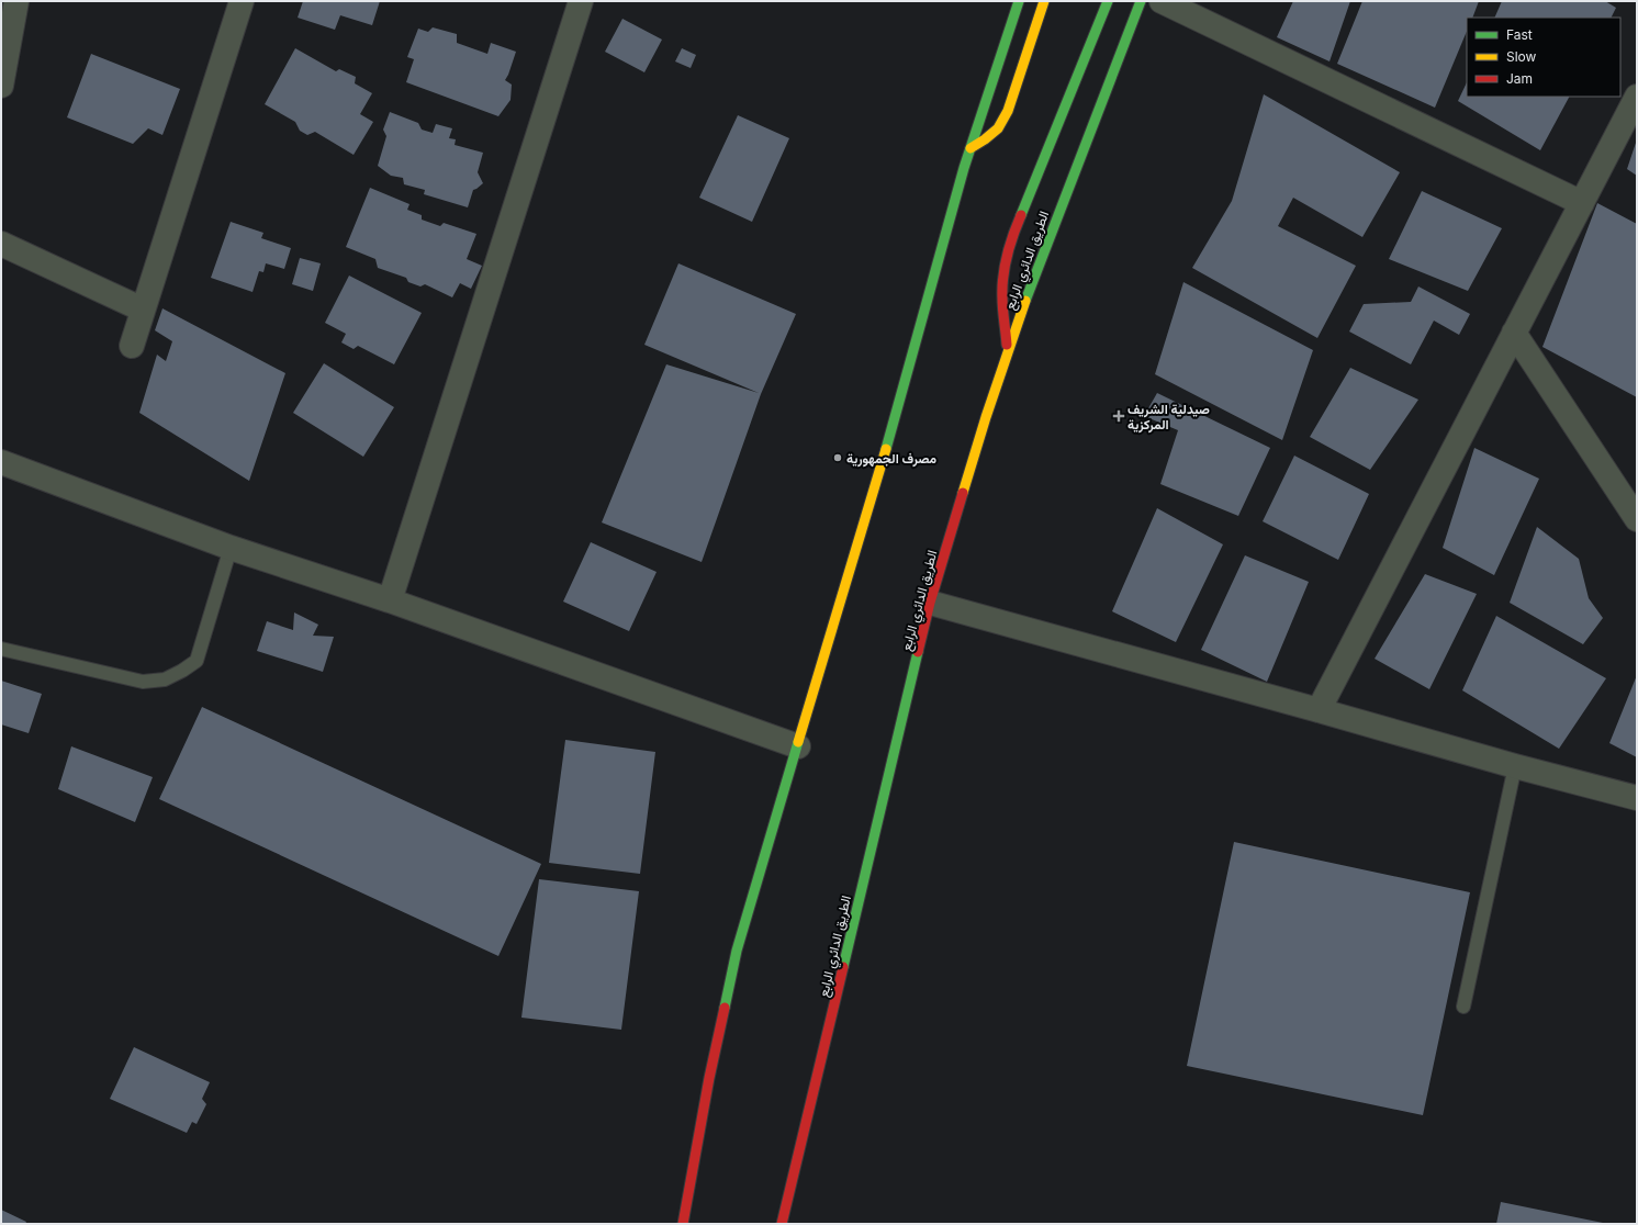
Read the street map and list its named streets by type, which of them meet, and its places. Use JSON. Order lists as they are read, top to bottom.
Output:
{
  "streets": {
    "main road": ["الطريق الدائري الرابع"]
  },
  "places": {
    "health": ["صيدلية الشريف المركزية"],
    "other": ["مصرف الجمهورية"]
  },
  "legend": ["Fast", "Slow", "Jam"]
}
